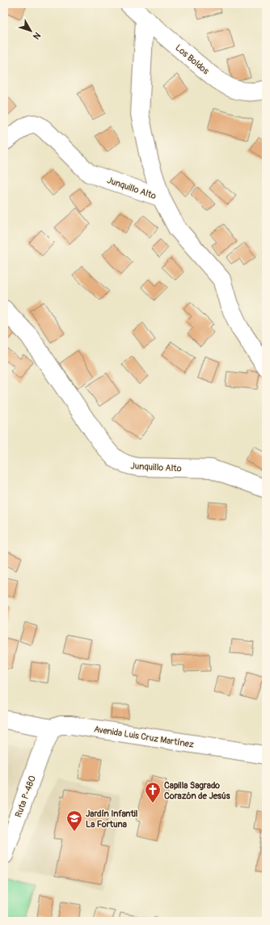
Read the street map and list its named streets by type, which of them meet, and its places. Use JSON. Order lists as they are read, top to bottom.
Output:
{
  "streets": {
    "street": [
      "Los Boldos",
      "Junquillo Alto",
      "Avenida Luis Cruz Martínez",
      "Ruta P-480"
    ]
  },
  "crossings": [
    ["Avenida Luis Cruz Martínez", "Ruta P-480"]
  ],
  "places": {
    "church": ["Capilla Sagrado Corazón de Jesús"],
    "school or university": ["Jardín Infantil La Fortuna"]
  },
  "north": "bottom right"
}
